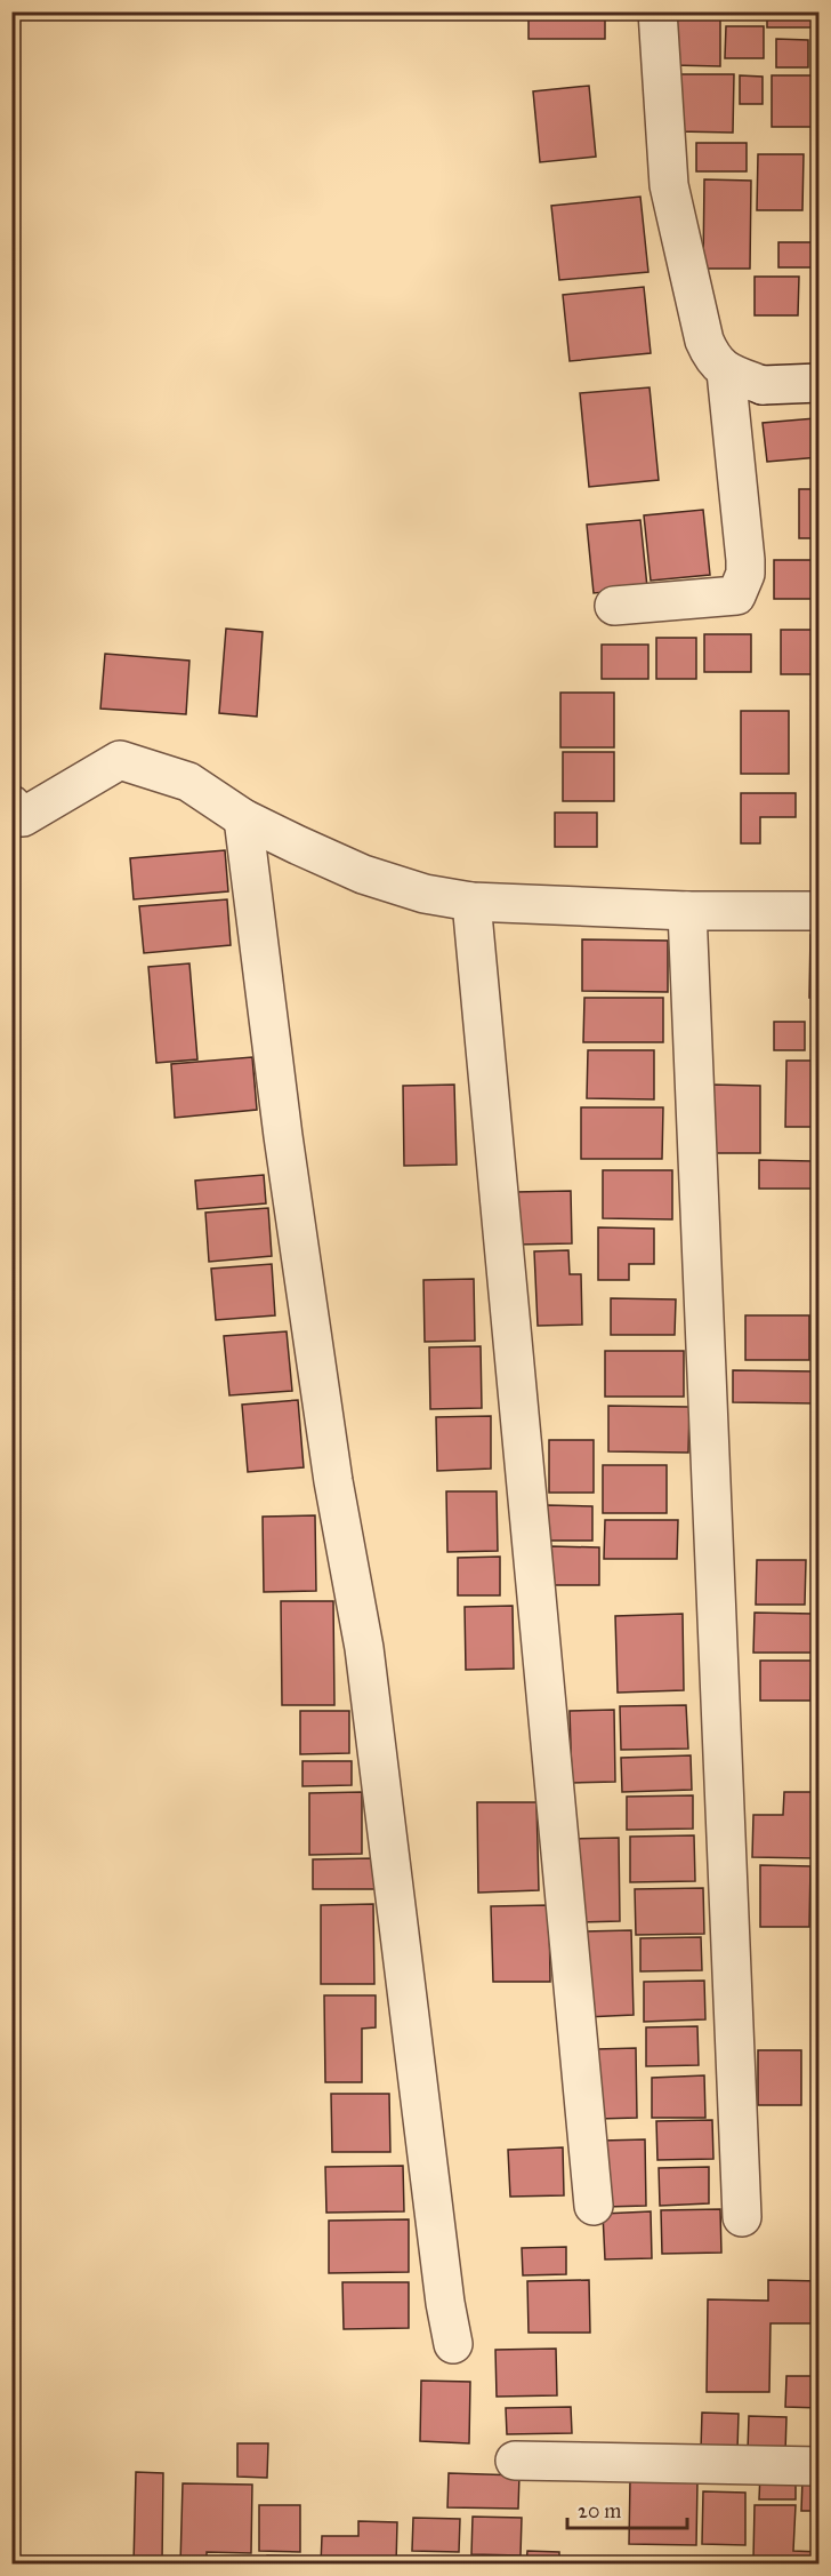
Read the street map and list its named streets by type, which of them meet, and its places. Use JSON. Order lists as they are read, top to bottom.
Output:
{
  "scale_bar": "20 m"
}
